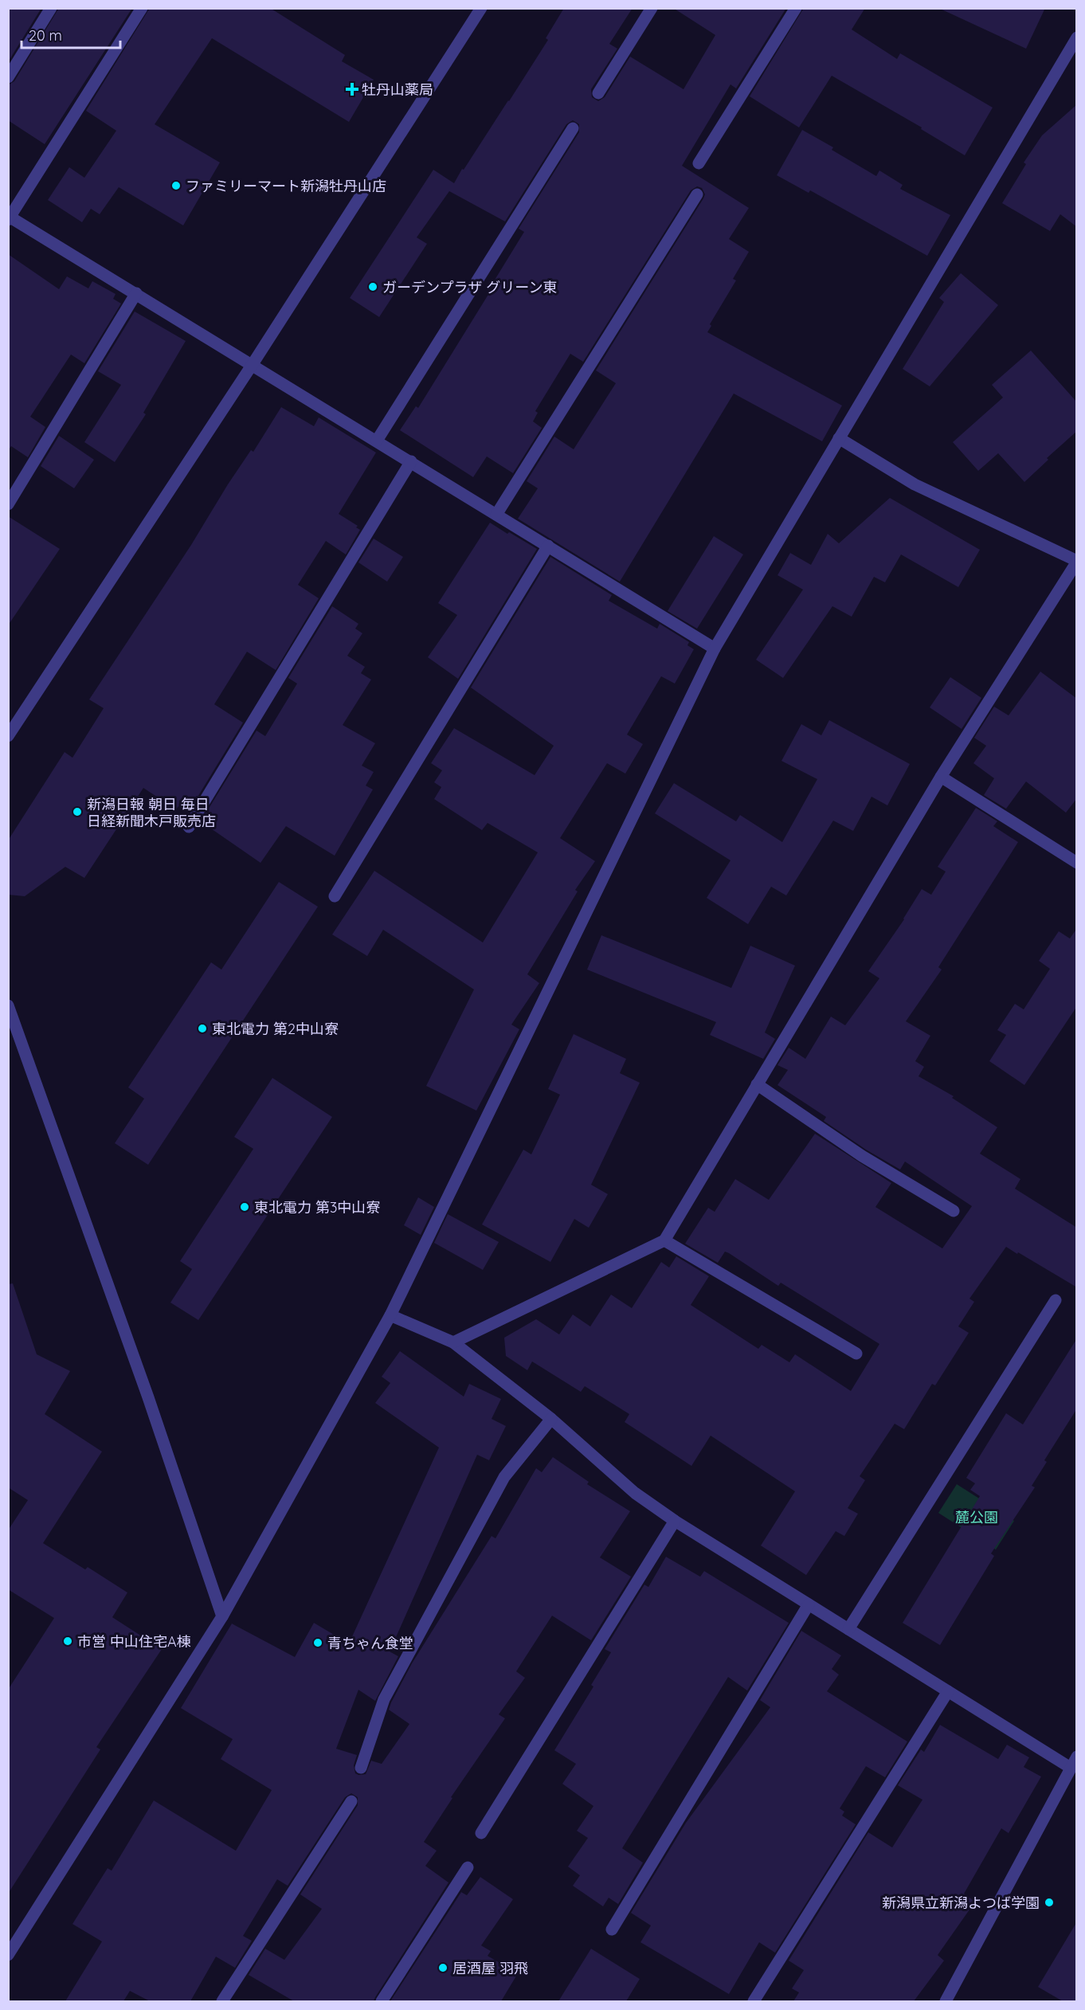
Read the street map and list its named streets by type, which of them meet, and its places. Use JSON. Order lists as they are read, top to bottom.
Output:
{
  "parks": ["麓公園"],
  "places": {
    "health": ["牡丹山薬局"],
    "other": [
      "ファミリーマート新潟牡丹山店",
      "ガーデンプラザ グリーン東",
      "新潟日報 朝日 毎日 日経新聞木戸販売店",
      "東北電力 第2中山寮",
      "東北電力 第3中山寮",
      "市営 中山住宅A棟",
      "青ちゃん食堂",
      "新潟県立新潟よつば学園",
      "居酒屋 羽飛"
    ]
  },
  "scale_bar": "20 m"
}
